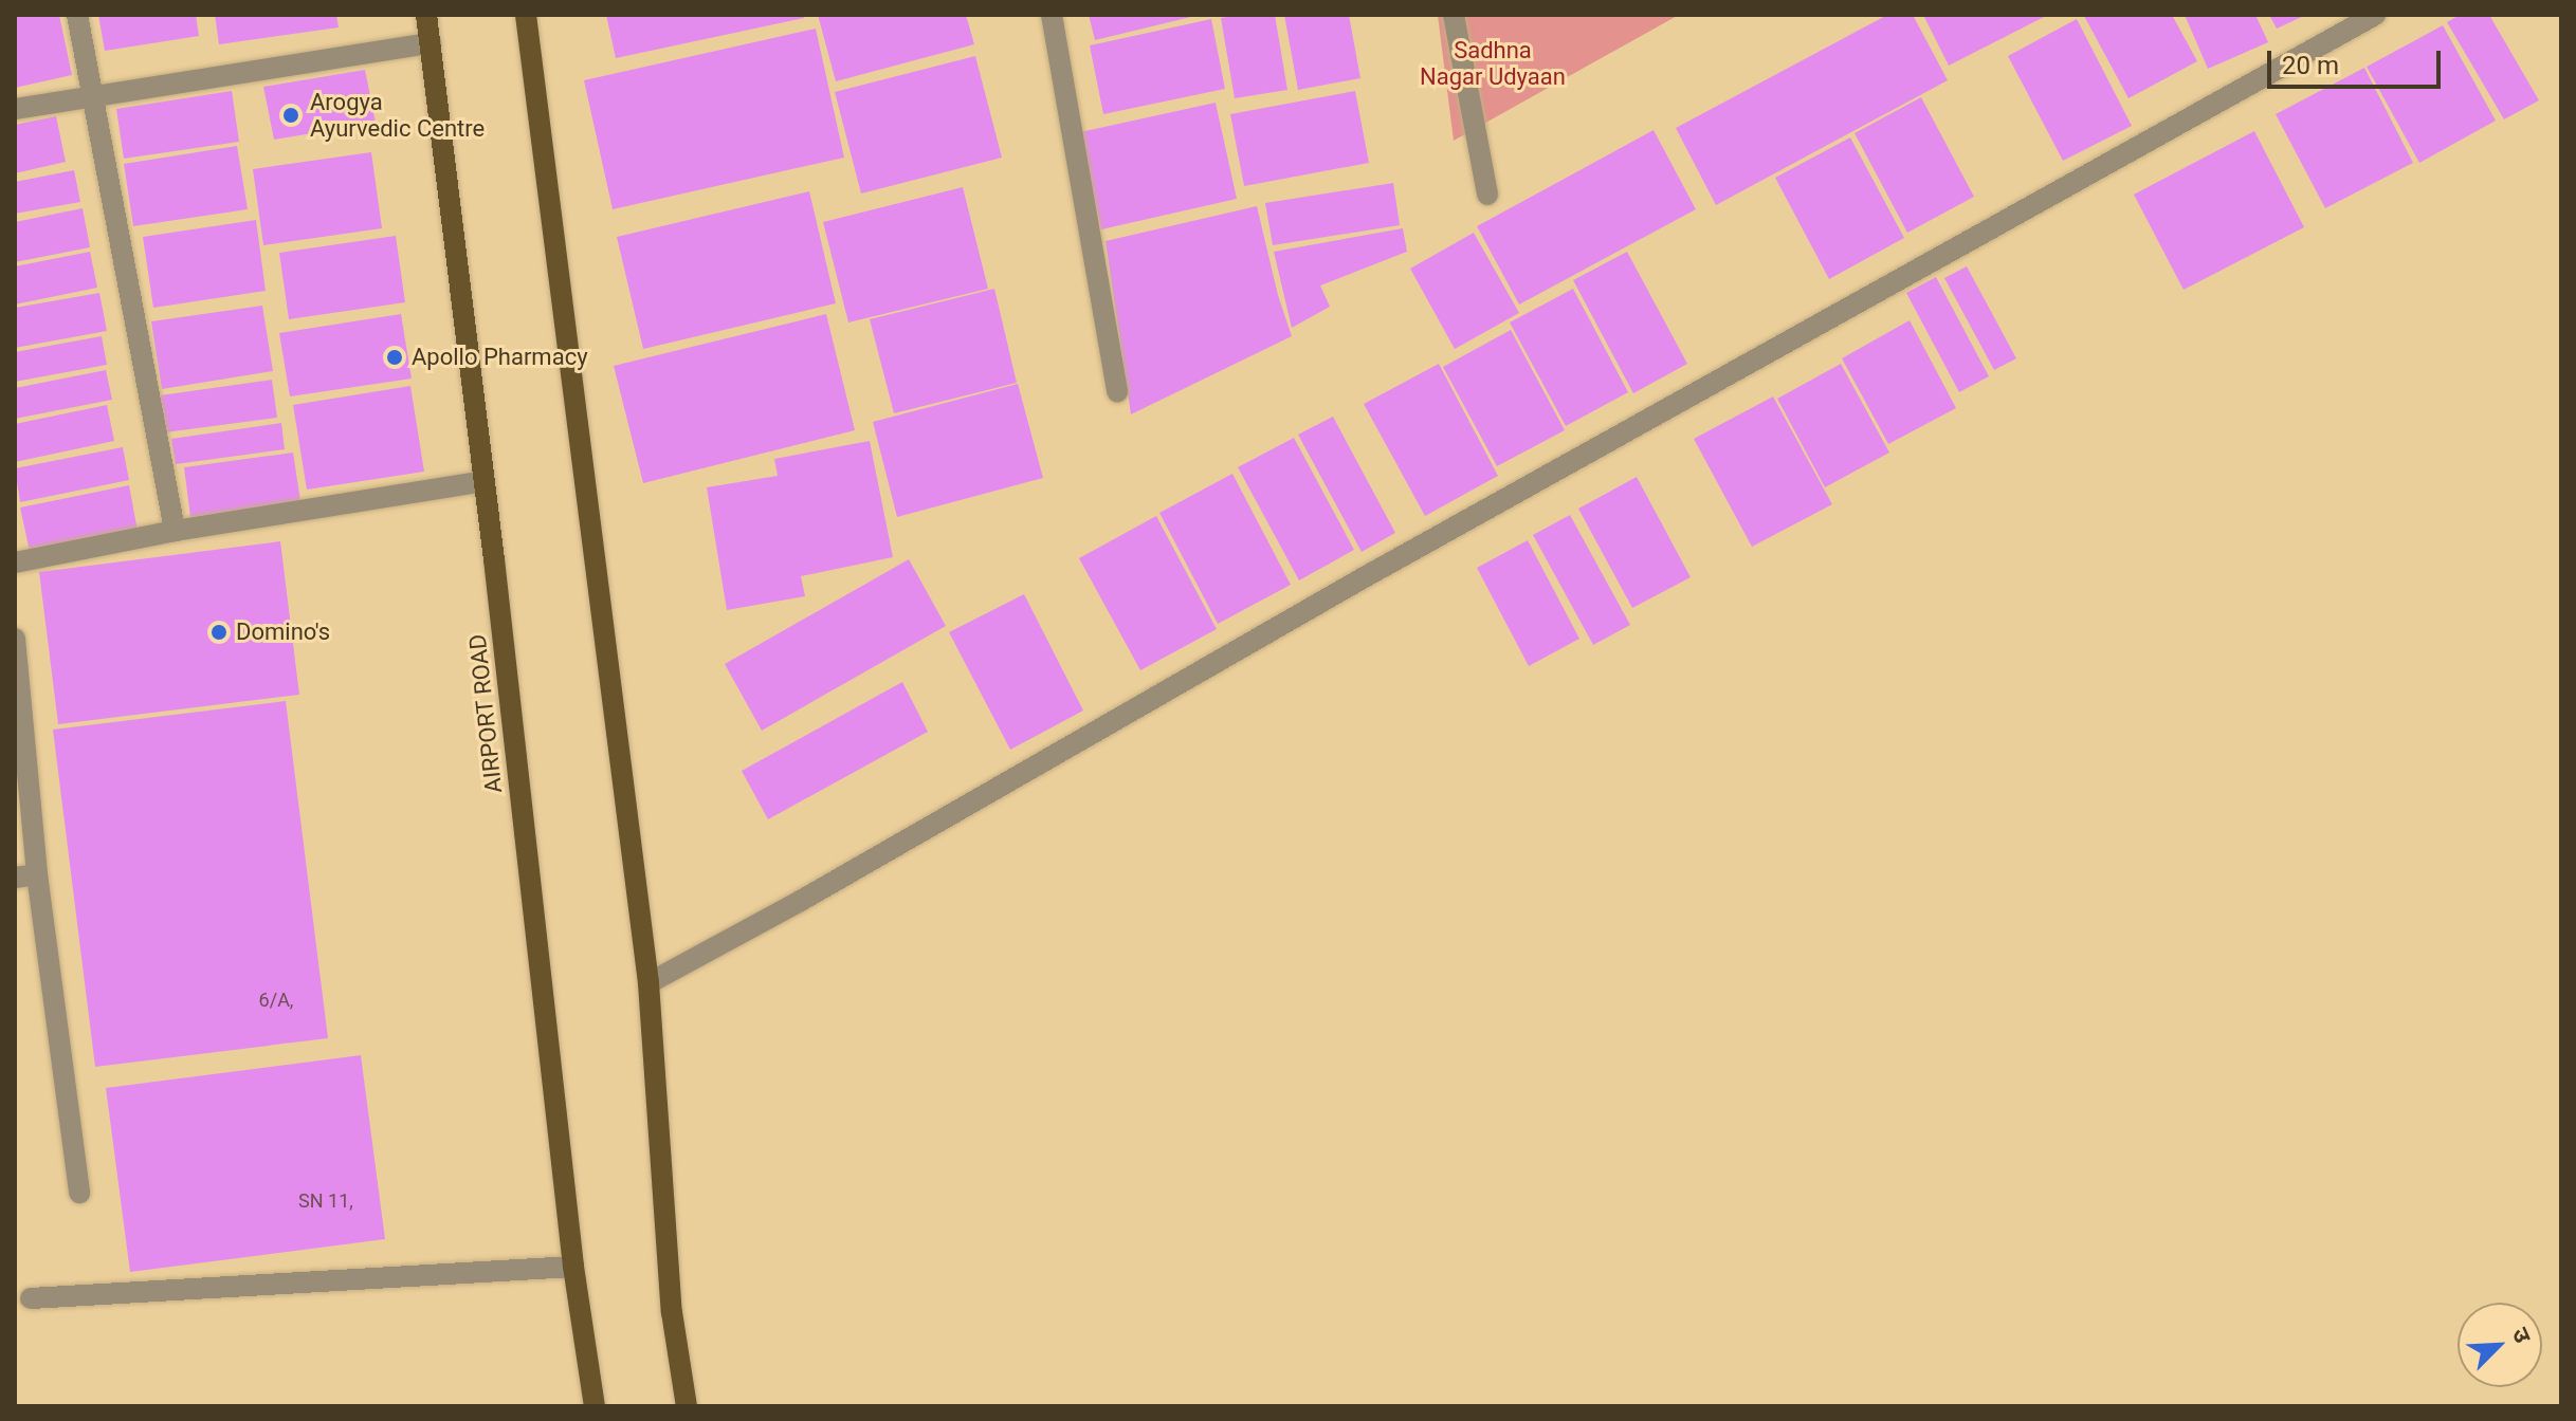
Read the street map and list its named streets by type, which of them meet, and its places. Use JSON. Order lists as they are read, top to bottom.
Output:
{
  "streets": {
    "main road": ["AIRPORT ROAD"]
  },
  "parks": ["Sadhna Nagar Udyaan"],
  "places": ["Arogya Ayurvedic Centre", "Apollo Pharmacy", "Domino's"],
  "house_numbers": ["6/A,", "SN 11,"],
  "scale_bar": "20 m",
  "north": "top right"
}
